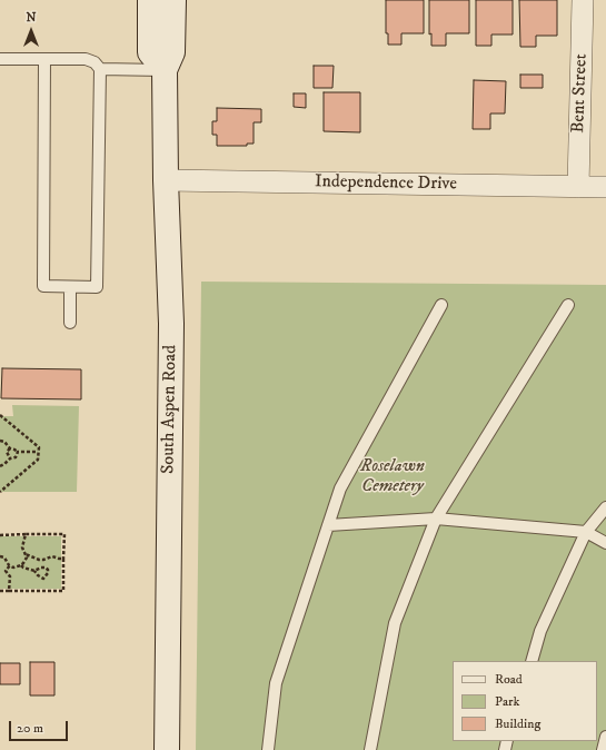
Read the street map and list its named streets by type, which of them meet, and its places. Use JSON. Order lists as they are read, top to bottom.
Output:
{
  "streets": {
    "street": ["Bent Street", "Independence Drive", "South Aspen Road"]
  },
  "crossings": [
    ["Bent Street", "Independence Drive"],
    ["Independence Drive", "South Aspen Road"]
  ],
  "parks": ["Roselawn Cemetery"],
  "legend": ["Road", "Park", "Building"],
  "scale_bar": "20 m",
  "north": "top"
}
